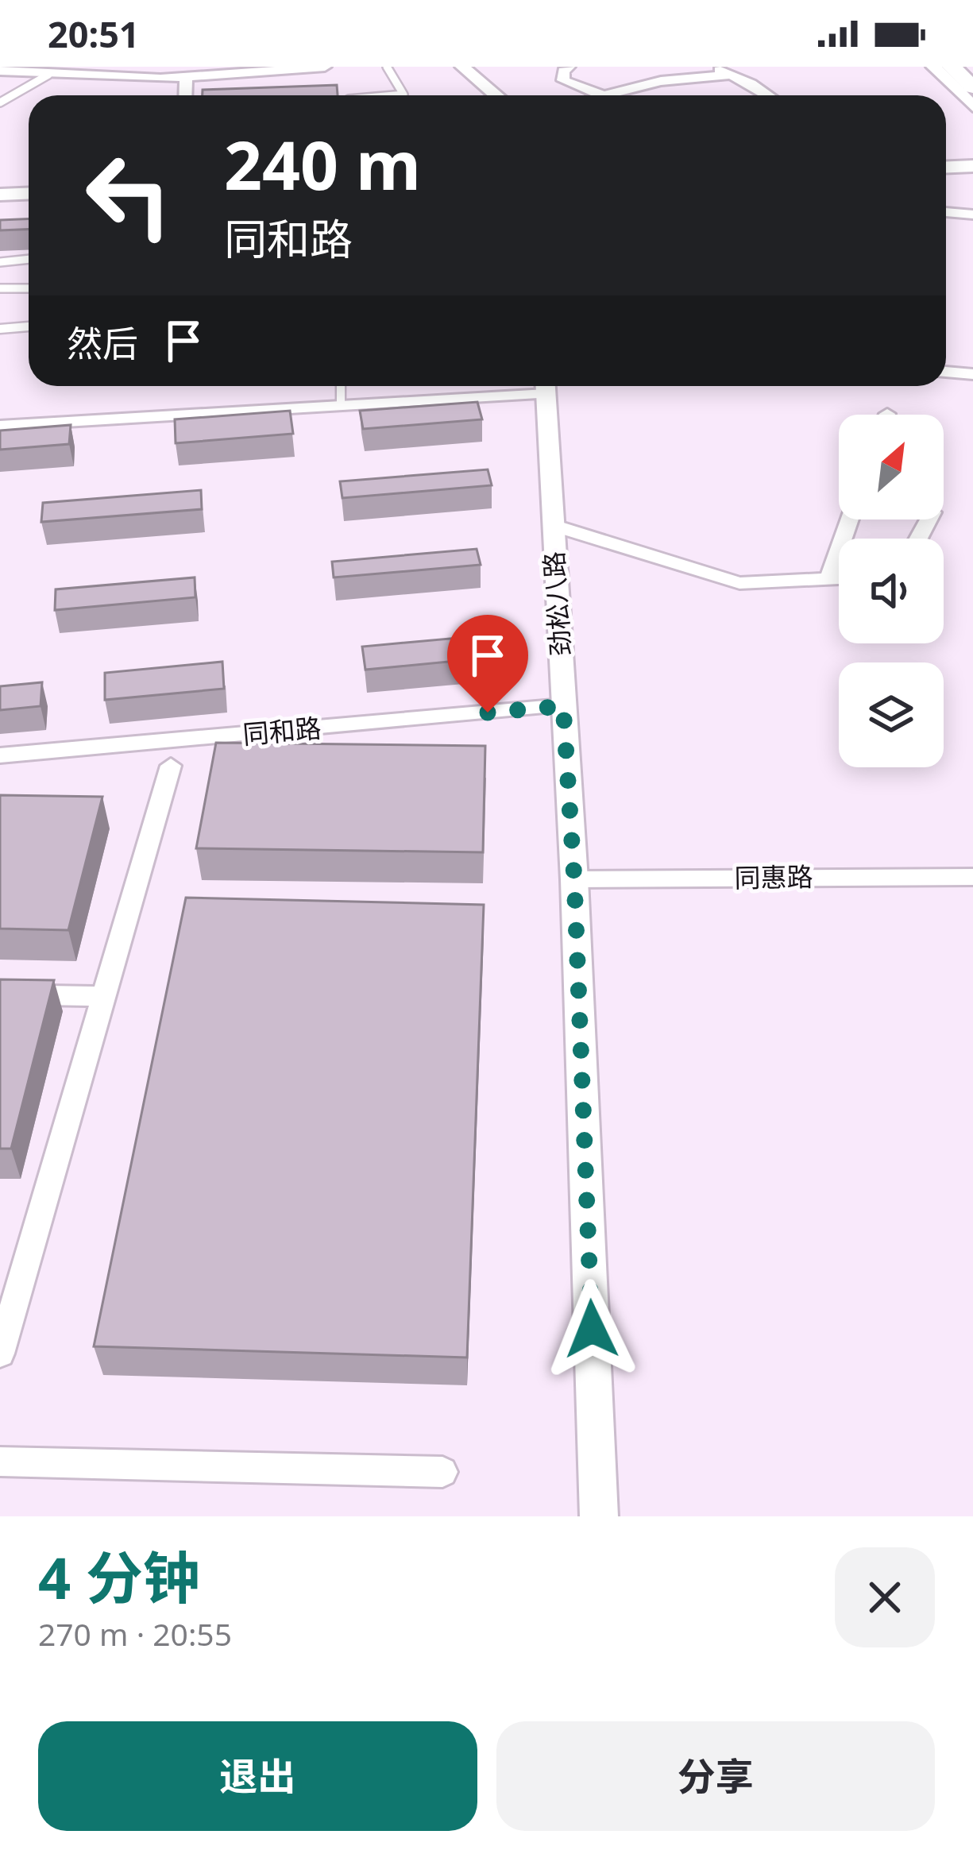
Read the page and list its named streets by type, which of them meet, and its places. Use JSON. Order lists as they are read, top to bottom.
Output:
{
  "streets": {
    "street": ["劲松八路", "同和路", "同惠路"]
  },
  "crossings": [
    ["劲松八路", "同和路"],
    ["劲松八路", "同惠路"]
  ],
  "north": "top right",
  "page": {
    "status": "20:51",
    "turn": ["240 m", "同和路"],
    "then": "然后",
    "heading": ["4 分钟", "270 m · 20:55"],
    "buttons": ["退出", "分享"]
  }
}
